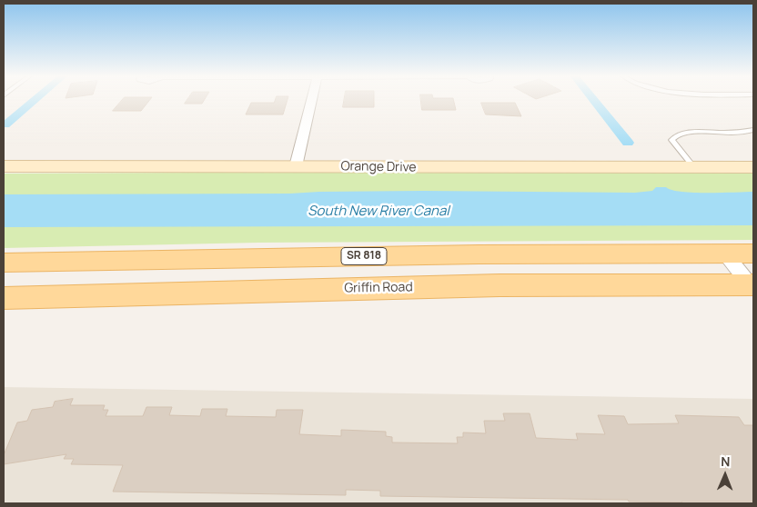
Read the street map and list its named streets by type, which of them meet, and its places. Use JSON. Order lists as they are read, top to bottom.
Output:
{
  "streets": {
    "main road": ["SR 818", "Griffin Road"],
    "street": ["Orange Drive"]
  },
  "water": ["South New River Canal"],
  "north": "top"
}
